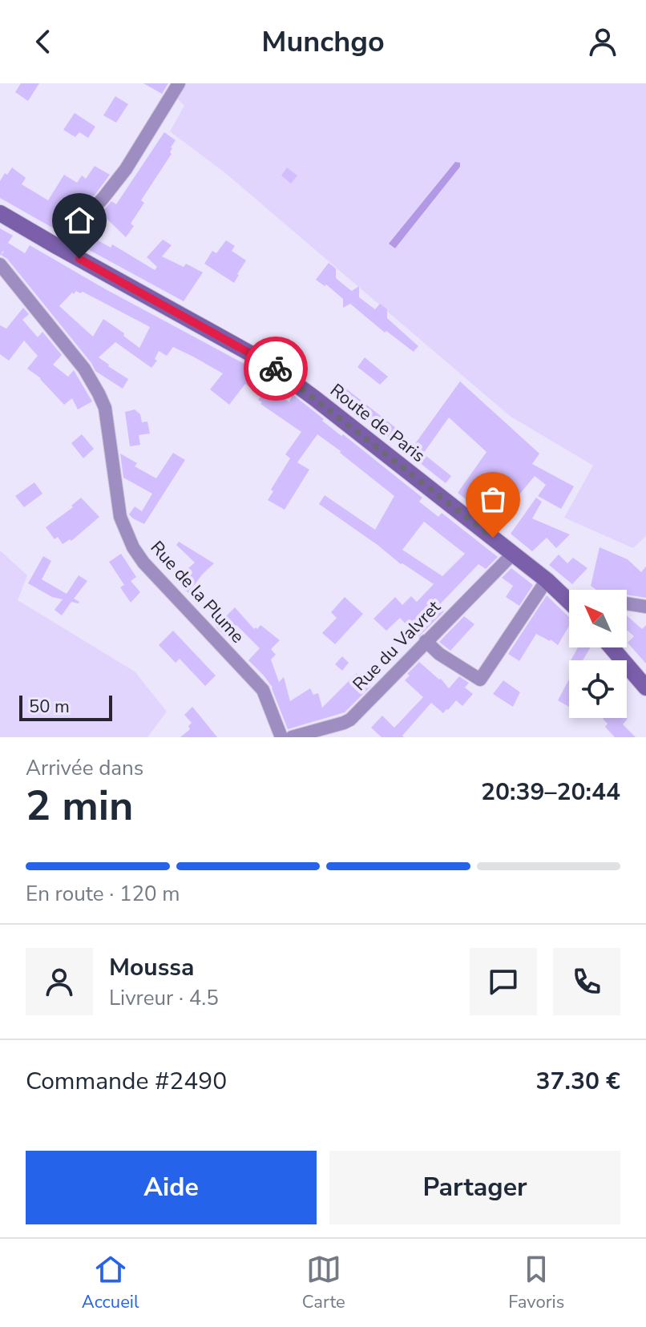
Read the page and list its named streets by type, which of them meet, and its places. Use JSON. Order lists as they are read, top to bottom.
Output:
{
  "streets": {
    "main road": ["Route de Paris"],
    "street": ["Rue de la Plume", "Rue du Valvret"]
  },
  "crossings": [
    ["Route de Paris", "Rue du Valvret"]
  ],
  "scale_bar": "50 m",
  "north": "top left",
  "page": {
    "header": "Munchgo",
    "scale": "50 m",
    "heading": ["2 min", "Arrivée dans", "20:39–20:44"],
    "panel": [
      "Moussa",
      "Livreur · 4.5",
      "Commande #2490",
      "37.30 €"
    ],
    "bar": "En route · 120 m",
    "buttons": ["Aide", "Partager"],
    "tabs": ["Accueil", "Carte", "Favoris"]
  }
}
